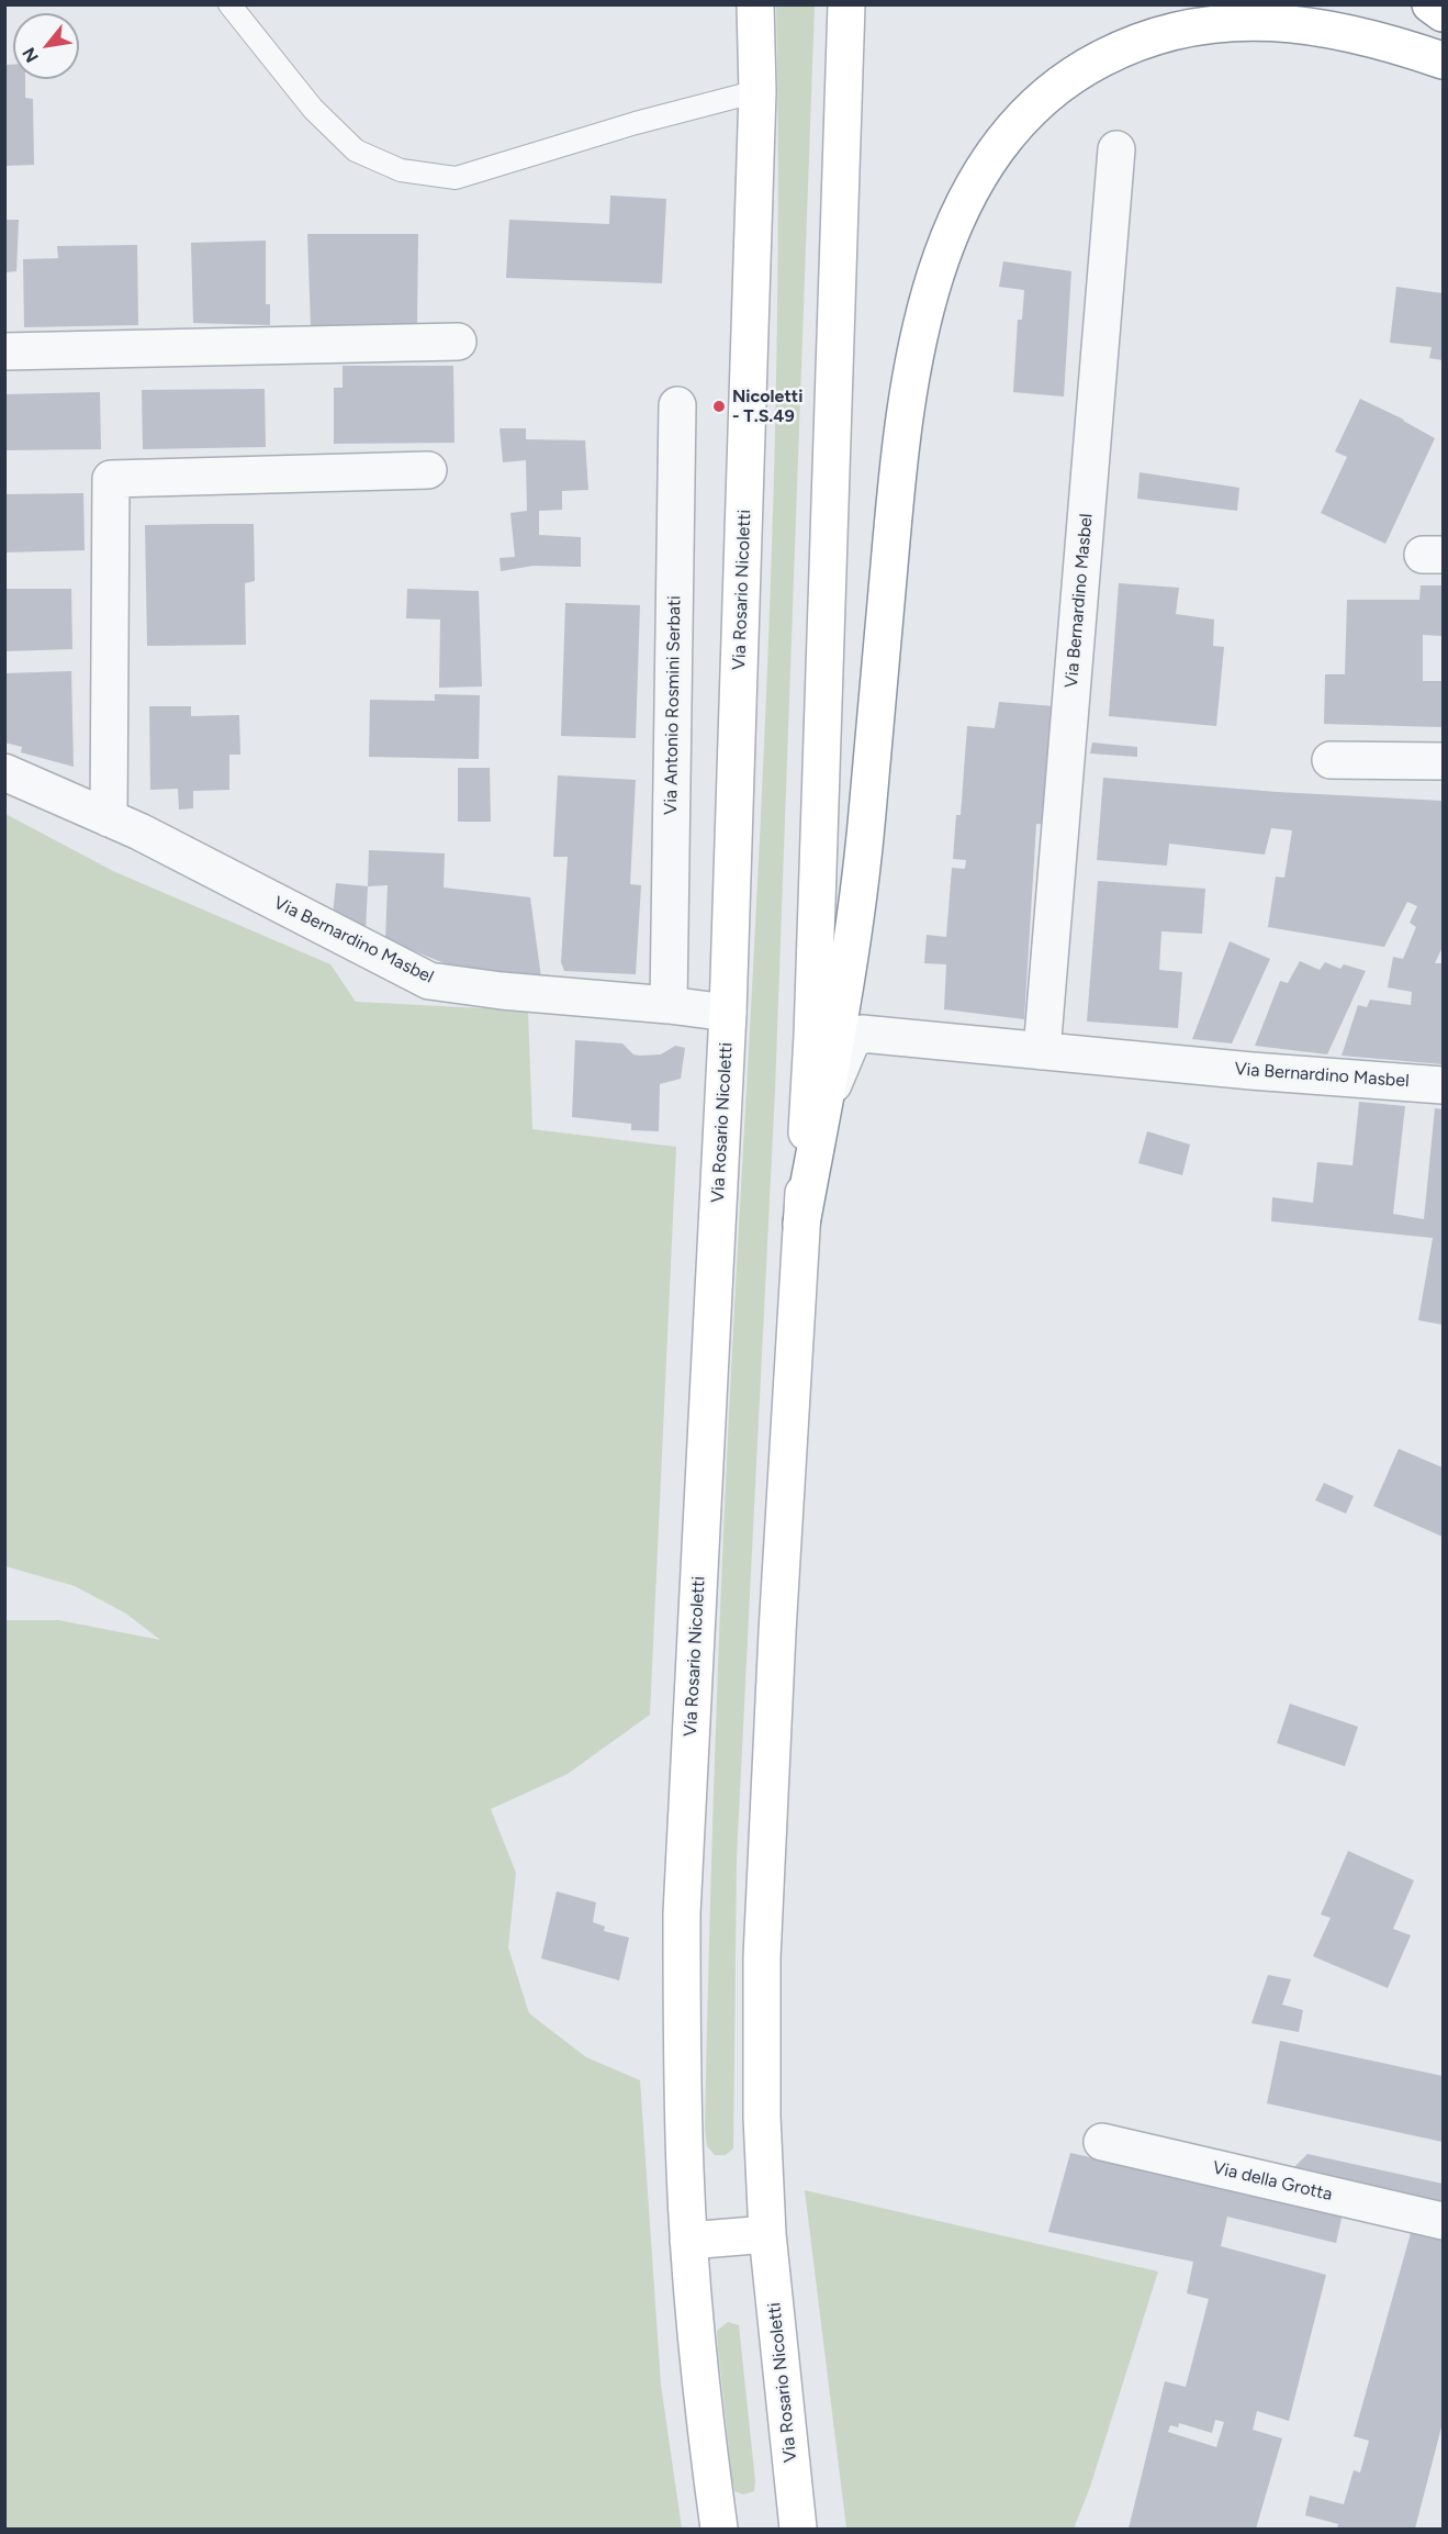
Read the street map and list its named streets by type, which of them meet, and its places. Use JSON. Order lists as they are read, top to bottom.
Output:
{
  "streets": {
    "main road": ["Via Rosario Nicoletti"],
    "street": ["Via Bernardino Masbel", "Via Antonio Rosmini Serbati", "Via della Grotta"]
  },
  "crossings": [
    ["Via Rosario Nicoletti", "Via Bernardino Masbel"],
    ["Via Bernardino Masbel", "Via Antonio Rosmini Serbati"]
  ],
  "places": ["Nicoletti - T.S.49"],
  "north": "bottom left"
}
